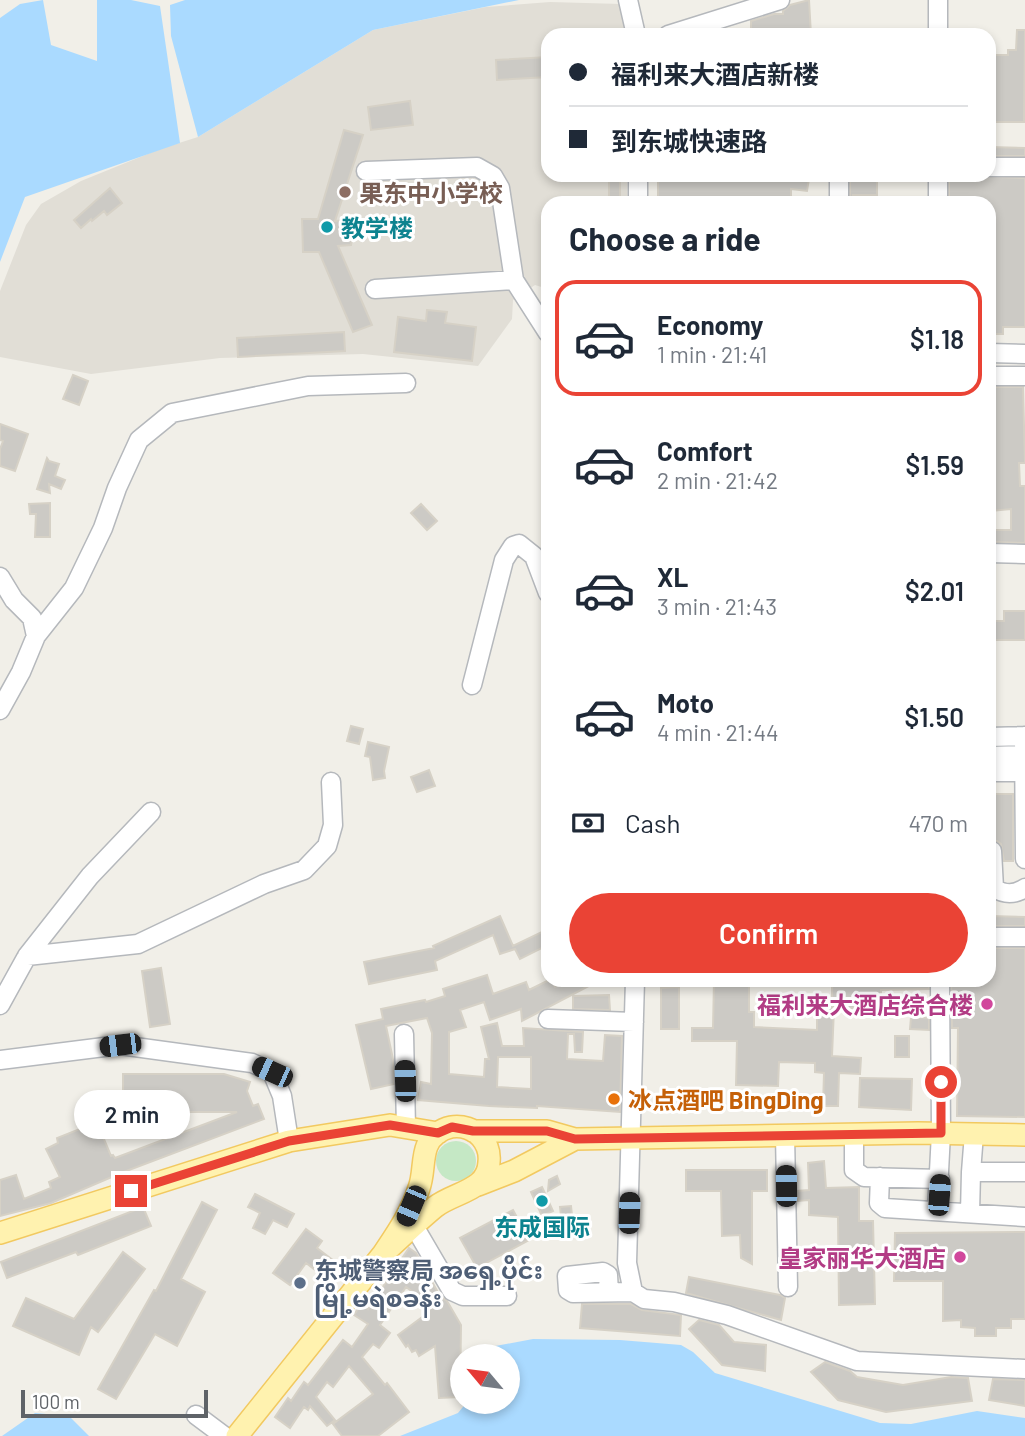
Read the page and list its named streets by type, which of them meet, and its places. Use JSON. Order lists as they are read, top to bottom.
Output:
{
  "places": [
    "果东中小学校",
    "教学楼",
    "福利来大酒店综合楼",
    "冰点酒吧 BingDing",
    "东成国际",
    "皇家丽华大酒店",
    "东城警察局 အရှေ့ပိုင်း မြို့မရဲစခန်း"
  ],
  "scale_bar": "100 m",
  "north": "top left",
  "page": {
    "banner": ["福利来大酒店新楼", "到东城快速路"],
    "heading": "Choose a ride",
    "list": [
      {
        "name": "Economy",
        "note": "1 min · 21:41",
        "value": "$1.18"
      },
      {
        "name": "Comfort",
        "note": "2 min · 21:42",
        "value": "$1.59"
      },
      {
        "name": "XL",
        "note": "3 min · 21:43",
        "value": "$2.01"
      },
      {
        "name": "Moto",
        "note": "4 min · 21:44",
        "value": "$1.50"
      }
    ],
    "pay": ["Cash", "470 m"],
    "buttons": "Confirm",
    "bubble": "2 min",
    "scale": "100 m"
  }
}
